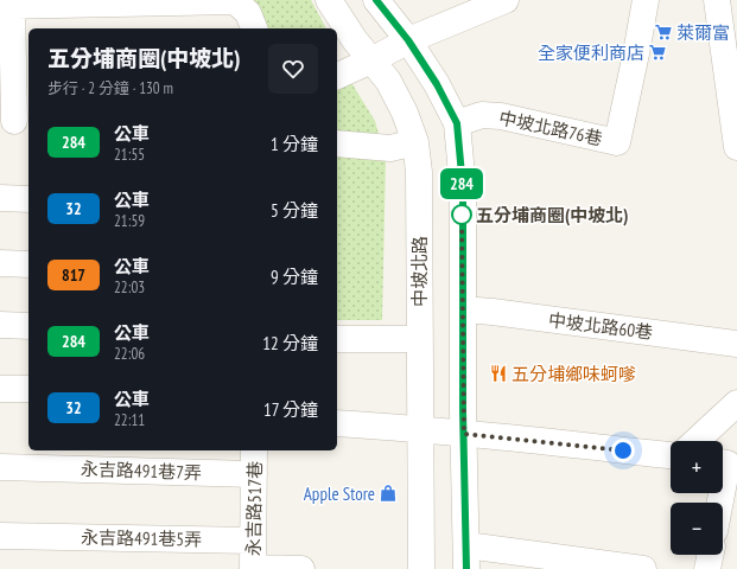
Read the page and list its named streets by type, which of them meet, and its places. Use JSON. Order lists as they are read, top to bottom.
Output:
{
  "streets": {
    "street": [
      "中坡北路76巷",
      "中坡北路",
      "中坡北路60巷",
      "永吉路491巷7弄",
      "永吉路517巷",
      "永吉路491巷5弄"
    ]
  },
  "crossings": [
    ["永吉路491巷7弄", "永吉路517巷"],
    ["永吉路517巷", "永吉路491巷5弄"]
  ],
  "places": {
    "supermarket": ["萊爾富", "全家便利商店"],
    "other": ["五分埔商圈(中坡北)"],
    "restaurant": ["五分埔鄉味蚵嗲"],
    "shop": ["Apple Store"]
  },
  "lines": ["bus line 284"],
  "page": {
    "on_map": "284",
    "heading": ["五分埔商圈(中坡北)", "步行 · 2 分鐘 · 130 m"],
    "list": [
      {
        "mark": "284",
        "name": "公車",
        "note": "21:55",
        "value": "1 分鐘"
      },
      {
        "mark": "32",
        "name": "公車",
        "note": "21:59",
        "value": "5 分鐘"
      },
      {
        "mark": "817",
        "name": "公車",
        "note": "22:03",
        "value": "9 分鐘"
      },
      {
        "mark": "284",
        "name": "公車",
        "note": "22:06",
        "value": "12 分鐘"
      },
      {
        "mark": "32",
        "name": "公車",
        "note": "22:11",
        "value": "17 分鐘"
      }
    ],
    "map_buttons": ["+", "−"]
  }
}
